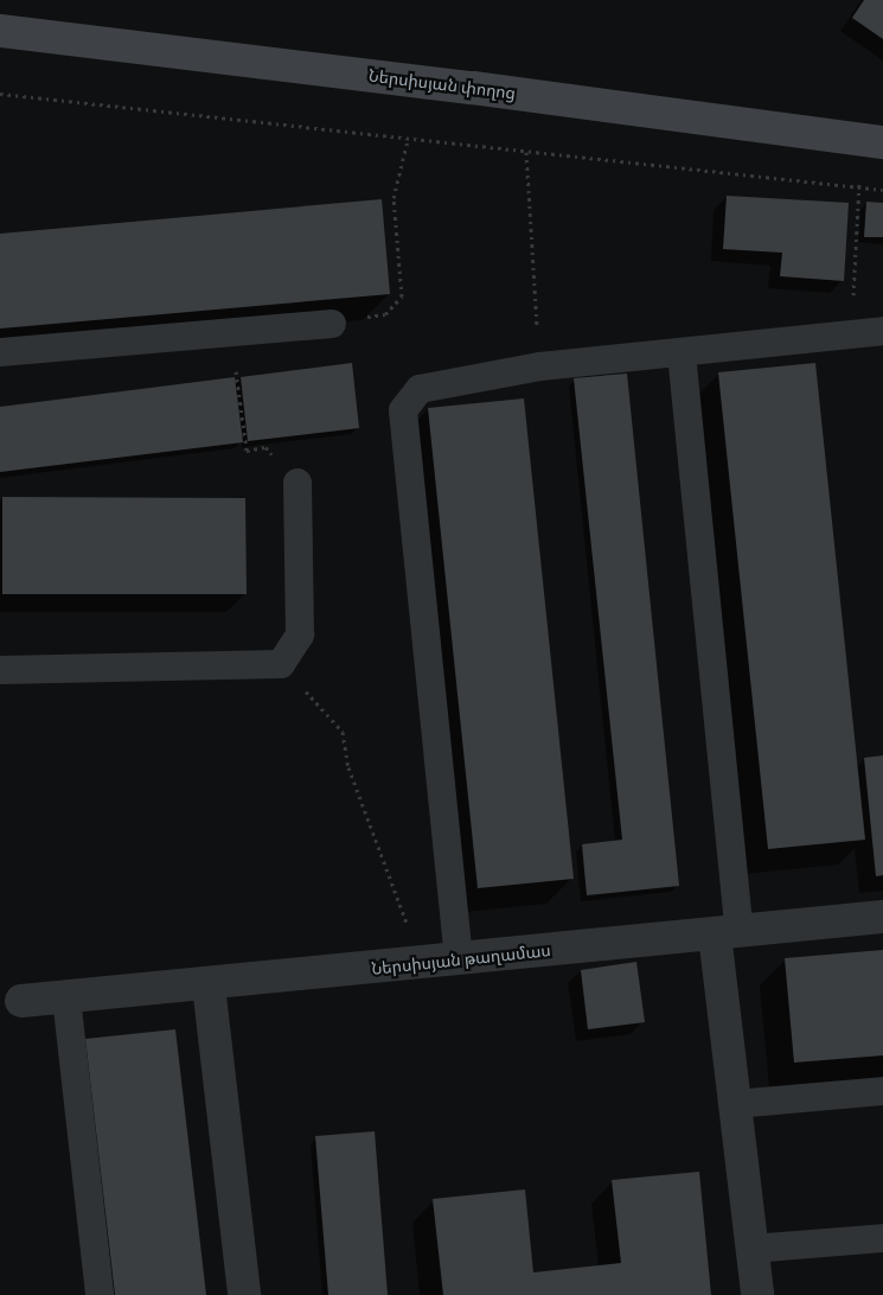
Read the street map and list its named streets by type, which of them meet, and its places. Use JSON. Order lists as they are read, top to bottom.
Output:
{
  "streets": {
    "main road": ["Ներսիսյան փողոց"],
    "street": ["Ներսիսյան թաղամաս"]
  }
}
